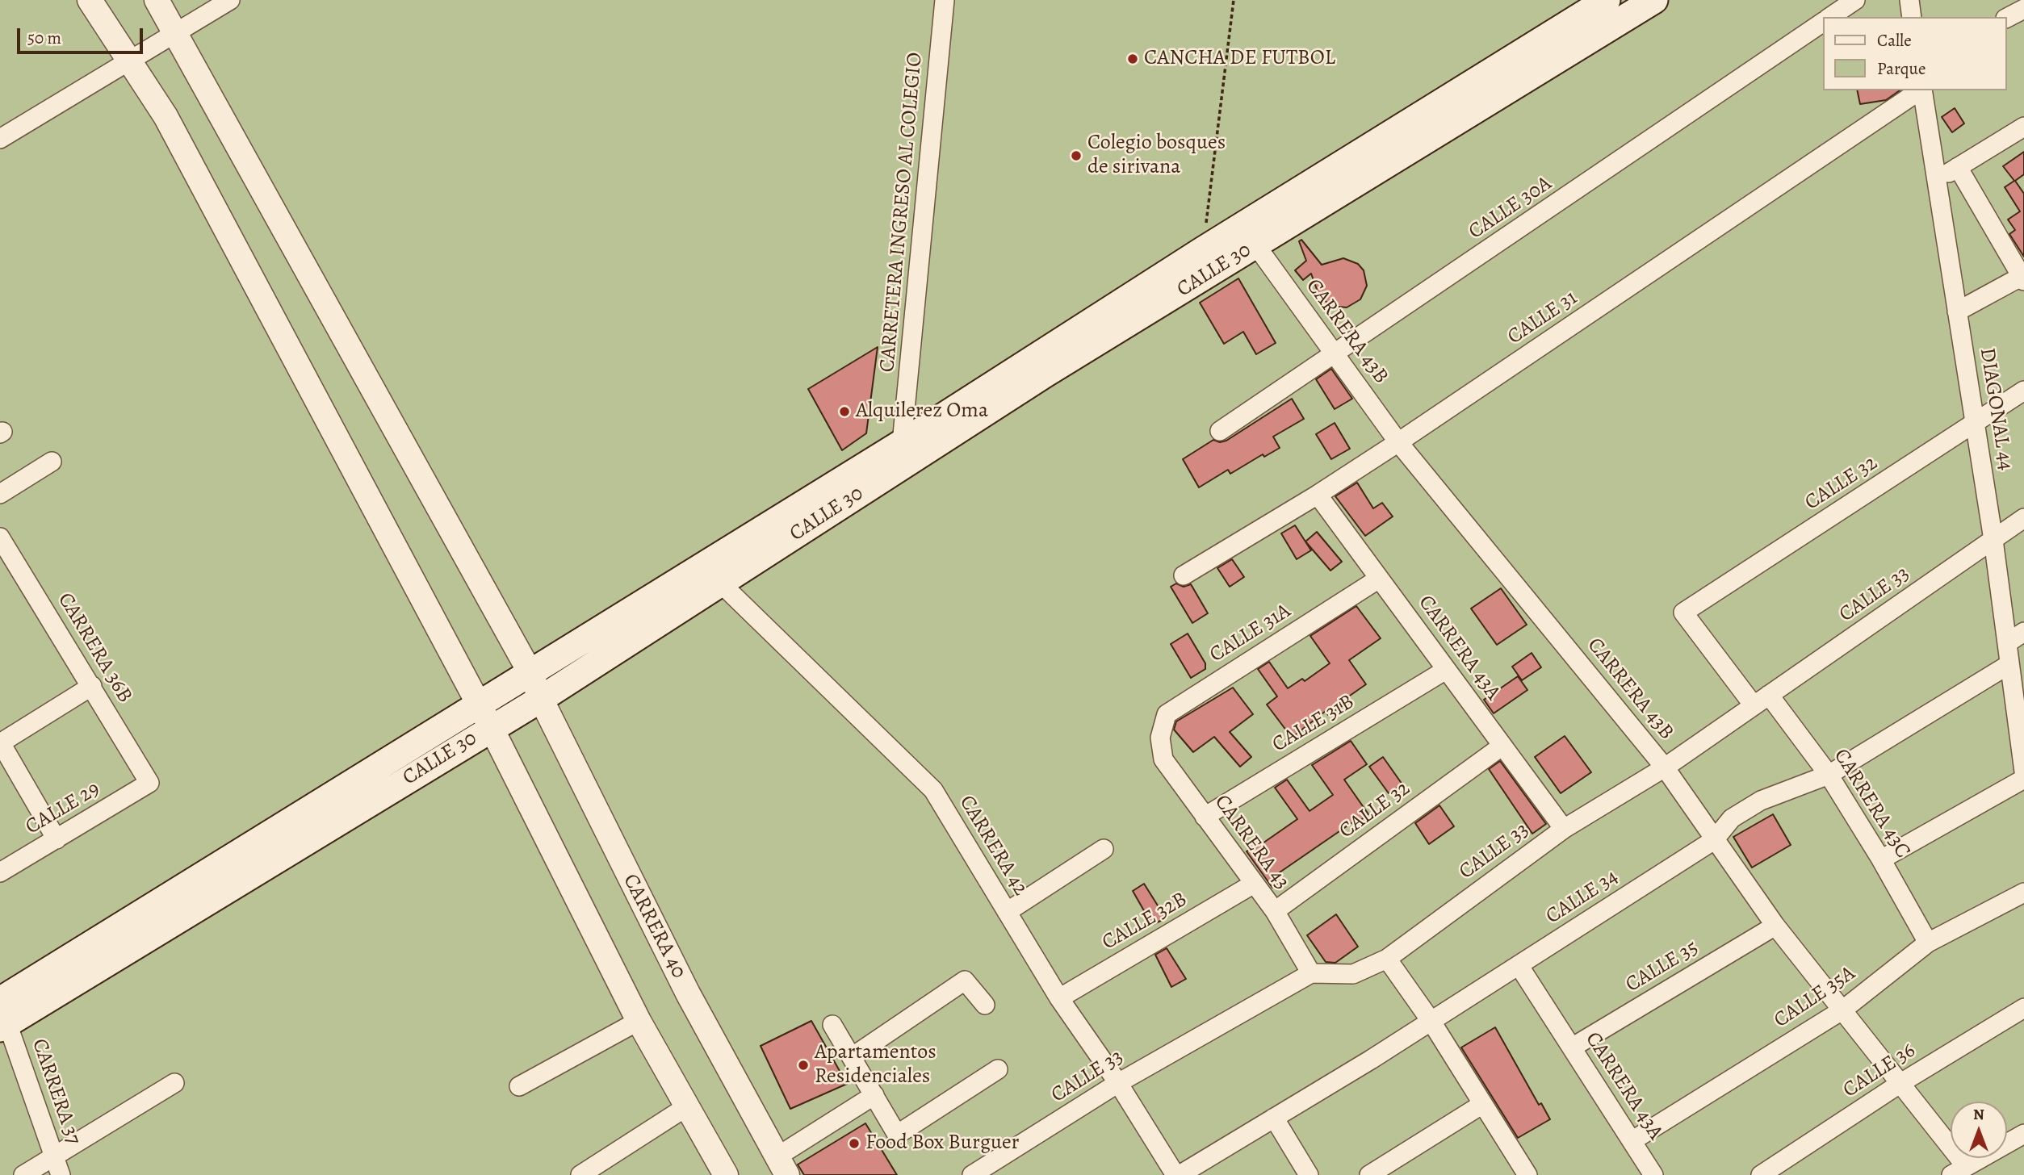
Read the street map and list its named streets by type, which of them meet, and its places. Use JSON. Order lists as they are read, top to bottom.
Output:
{
  "streets": {
    "main road": ["CALLE 30"],
    "street": [
      "CALLE 30A",
      "CARRETERA INGRESO AL COLEGIO",
      "CALLE 31",
      "CARRERA 43B",
      "DIAGONAL 44",
      "CALLE 32",
      "CALLE 33",
      "CALLE 31A",
      "CARRERA 36B",
      "CARRERA 43A",
      "CALLE 31B",
      "CARRERA 43C",
      "CALLE 29",
      "CARRERA 43",
      "CARRERA 42",
      "CALLE 34",
      "CALLE 32B",
      "CARRERA 40",
      "CALLE 35",
      "CALLE 35A",
      "CALLE 36",
      "CARRERA 37"
    ]
  },
  "crossings": [
    ["CALLE 30A", "CARRERA 43B"],
    ["CARRETERA INGRESO AL COLEGIO", "CALLE 30"],
    ["CALLE 30", "CARRERA 43B"],
    ["CALLE 30", "CARRERA 42"],
    ["CALLE 30", "CARRERA 40"],
    ["CALLE 30", "CARRERA 37"],
    ["CALLE 31", "CARRERA 43B"],
    ["CALLE 31", "CARRERA 43A"],
    ["CARRERA 43B", "CALLE 33"],
    ["CARRERA 43B", "CALLE 34"],
    ["CARRERA 43B", "CALLE 35"],
    ["CARRERA 43B", "CALLE 35A"],
    ["CARRERA 43B", "CALLE 36"],
    ["DIAGONAL 44", "CALLE 32"],
    ["DIAGONAL 44", "CALLE 33"],
    ["DIAGONAL 44", "CALLE 34"],
    ["CALLE 32", "CARRERA 43A"],
    ["CALLE 32", "CARRERA 43C"],
    ["CALLE 32", "CARRERA 43"],
    ["CALLE 33", "CARRERA 43A"],
    ["CALLE 33", "CARRERA 43C"],
    ["CALLE 33", "CARRERA 43"],
    ["CALLE 33", "CARRERA 42"],
    ["CALLE 31A", "CARRERA 43A"],
    ["CALLE 31A", "CARRERA 43"],
    ["CARRERA 36B", "CALLE 29"],
    ["CARRERA 43A", "CALLE 31B"],
    ["CARRERA 43A", "CALLE 34"],
    ["CARRERA 43A", "CALLE 35"],
    ["CARRERA 43A", "CALLE 35A"],
    ["CALLE 31B", "CARRERA 43"],
    ["CARRERA 43C", "CALLE 34"],
    ["CARRERA 43C", "CALLE 35A"],
    ["CARRERA 43", "CALLE 32B"],
    ["CARRERA 42", "CALLE 34"],
    ["CARRERA 42", "CALLE 32B"]
  ],
  "places": [
    "CANCHA DE FUTBOL",
    "Colegio bosques de sirivana",
    "Alquilerez Oma",
    "Apartamentos Residenciales",
    "Food Box Burguer"
  ],
  "legend": ["Calle", "Parque"],
  "scale_bar": "50 m",
  "north": "top"
}
